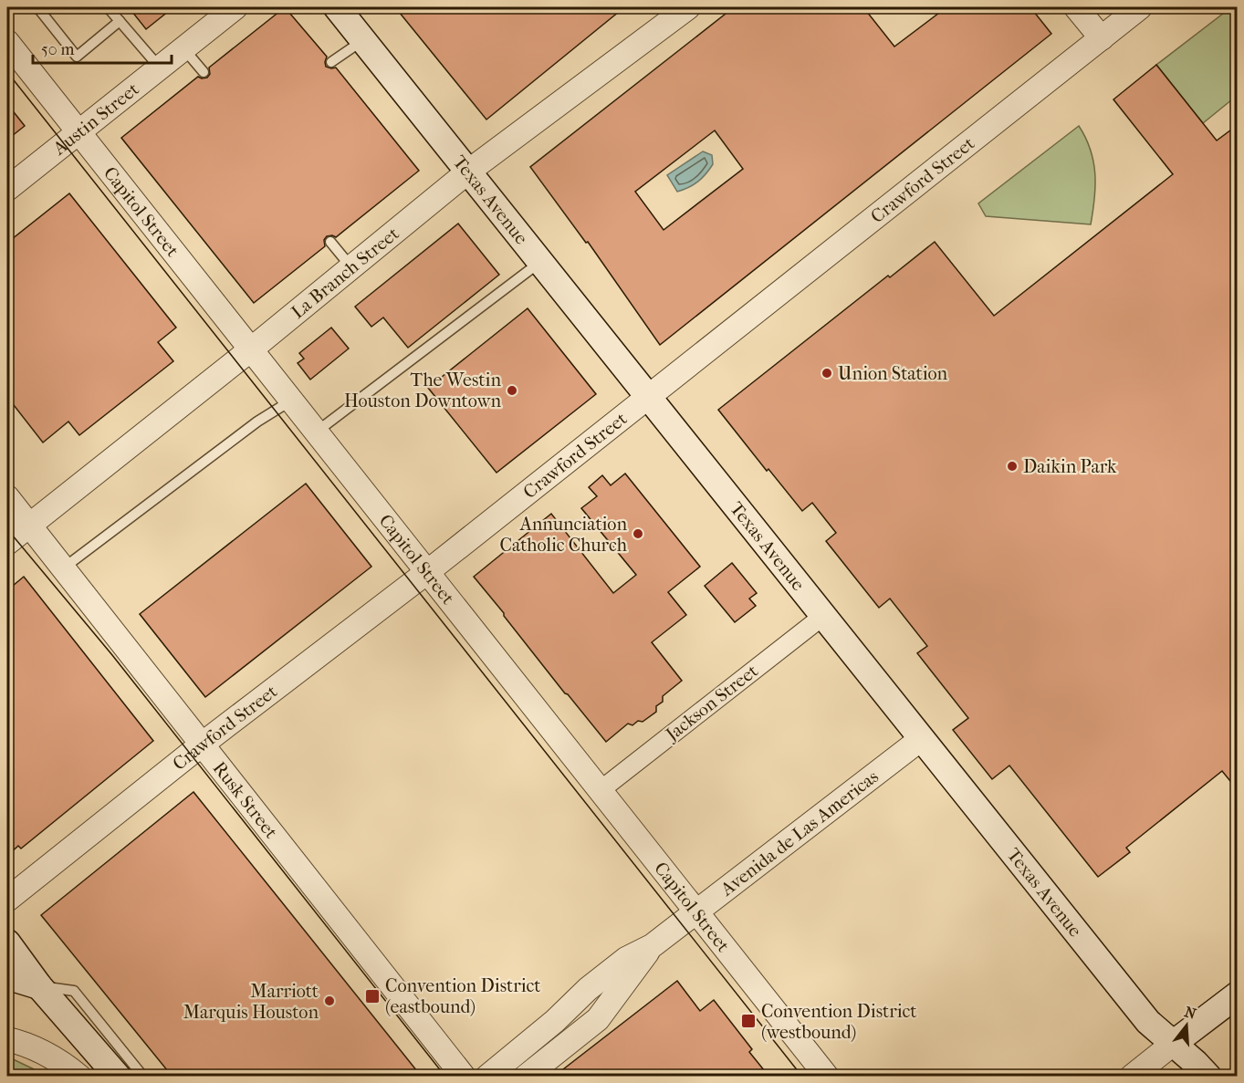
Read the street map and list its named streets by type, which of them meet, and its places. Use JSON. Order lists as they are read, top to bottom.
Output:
{
  "streets": {
    "main road": ["Texas Avenue"],
    "street": [
      "Austin Street",
      "Crawford Street",
      "Capitol Street",
      "La Branch Street",
      "Jackson Street",
      "Rusk Street",
      "Avenida de Las Americas"
    ]
  },
  "crossings": [
    ["Austin Street", "Capitol Street"],
    ["Crawford Street", "Texas Avenue"],
    ["Crawford Street", "Capitol Street"],
    ["Crawford Street", "Rusk Street"],
    ["Texas Avenue", "La Branch Street"],
    ["Texas Avenue", "Jackson Street"],
    ["Texas Avenue", "Avenida de Las Americas"],
    ["Capitol Street", "La Branch Street"],
    ["Capitol Street", "Jackson Street"],
    ["Capitol Street", "Avenida de Las Americas"],
    ["La Branch Street", "Rusk Street"]
  ],
  "places": {
    "other": [
      "Union Station",
      "The Westin Houston Downtown",
      "Daikin Park",
      "Annunciation Catholic Church",
      "Marriott Marquis Houston"
    ],
    "transit": ["Convention District (eastbound)", "Convention District (westbound)"]
  },
  "scale_bar": "50 m",
  "north": "top"
}
